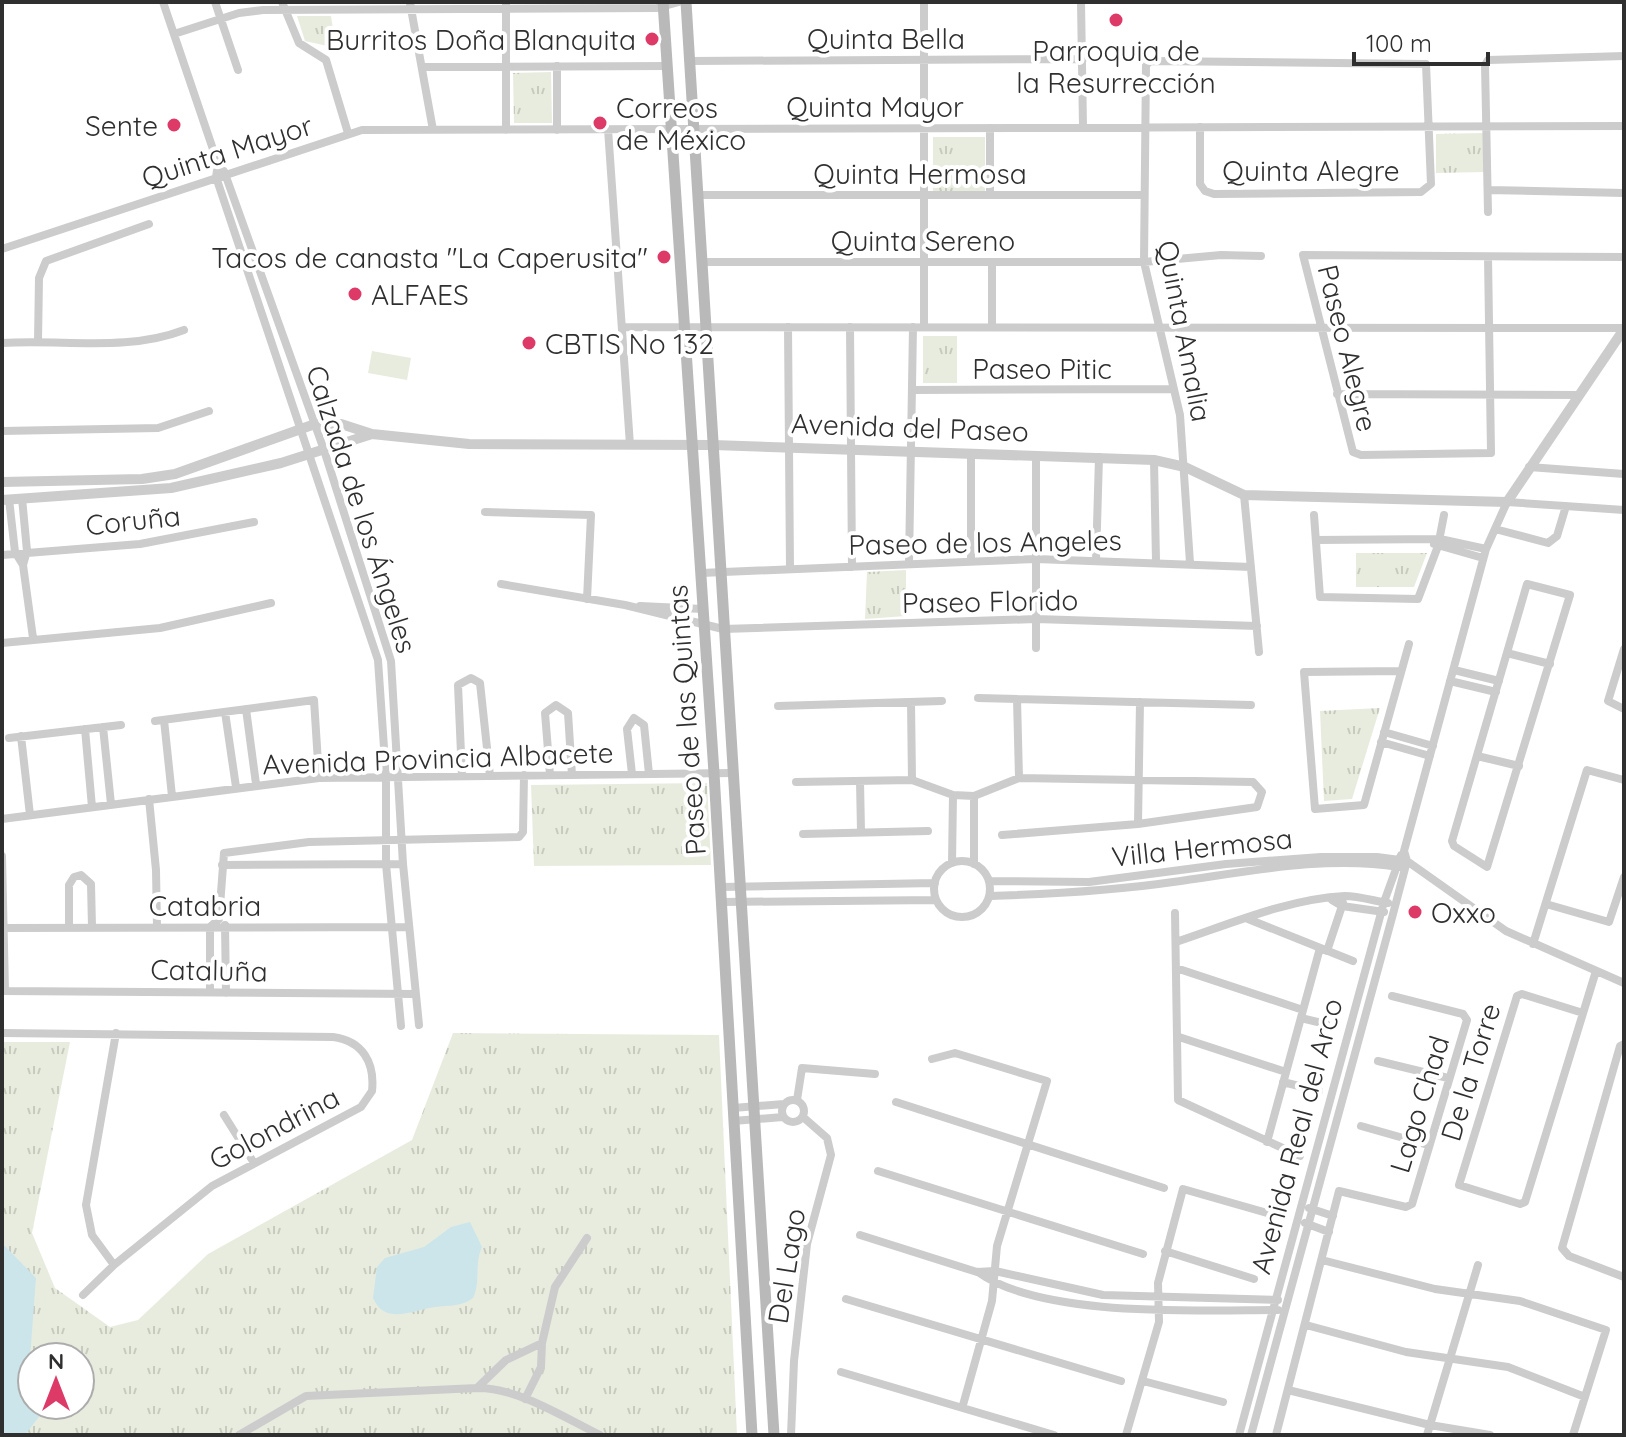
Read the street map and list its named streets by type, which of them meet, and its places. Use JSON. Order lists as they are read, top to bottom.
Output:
{
  "streets": {
    "main road": ["Paseo de las Quintas"],
    "street": [
      "Quinta Bella",
      "Quinta Mayor",
      "Quinta Alegre",
      "Quinta Hermosa",
      "Quinta Sereno",
      "Quinta Amalia",
      "Paseo Alegre",
      "Paseo Pitic",
      "Avenida del Paseo",
      "Calzada de los Ángeles",
      "Coruña",
      "Paseo de los Angeles",
      "Paseo Florido",
      "Avenida Provincia Albacete",
      "Villa Hermosa",
      "Catabria",
      "Cataluña",
      "De la Torre",
      "Lago Chad",
      "Golondrina",
      "Avenida Real del Arco",
      "Del Lago"
    ]
  },
  "crossings": [
    ["Quinta Bella", "Paseo de las Quintas"],
    ["Quinta Mayor", "Quinta Alegre"],
    ["Quinta Mayor", "Quinta Amalia"],
    ["Quinta Mayor", "Calzada de los Ángeles"],
    ["Quinta Mayor", "Paseo de las Quintas"],
    ["Quinta Alegre", "Quinta Amalia"],
    ["Quinta Hermosa", "Quinta Amalia"],
    ["Quinta Hermosa", "Paseo de las Quintas"],
    ["Quinta Sereno", "Quinta Amalia"],
    ["Quinta Sereno", "Paseo de las Quintas"],
    ["Quinta Amalia", "Paseo Pitic"],
    ["Quinta Amalia", "Avenida del Paseo"],
    ["Quinta Amalia", "Paseo de los Angeles"],
    ["Avenida del Paseo", "Calzada de los Ángeles"],
    ["Avenida del Paseo", "Paseo de las Quintas"],
    ["Avenida del Paseo", "Avenida Real del Arco"],
    ["Calzada de los Ángeles", "Avenida Provincia Albacete"],
    ["Calzada de los Ángeles", "Catabria"],
    ["Calzada de los Ángeles", "Cataluña"],
    ["Paseo de los Angeles", "Paseo de las Quintas"],
    ["Paseo Florido", "Paseo de las Quintas"],
    ["Paseo de las Quintas", "Avenida Provincia Albacete"],
    ["Villa Hermosa", "Avenida Real del Arco"]
  ],
  "places": [
    "Parroquia de la Resurrección",
    "Burritos Doña Blanquita",
    "Correos de México",
    "Sente",
    "Tacos de canasta \"La Caperusita\"",
    "ALFAES",
    "CBTIS No 132",
    "Oxxo"
  ],
  "scale_bar": "100 m",
  "north": "top"
}
